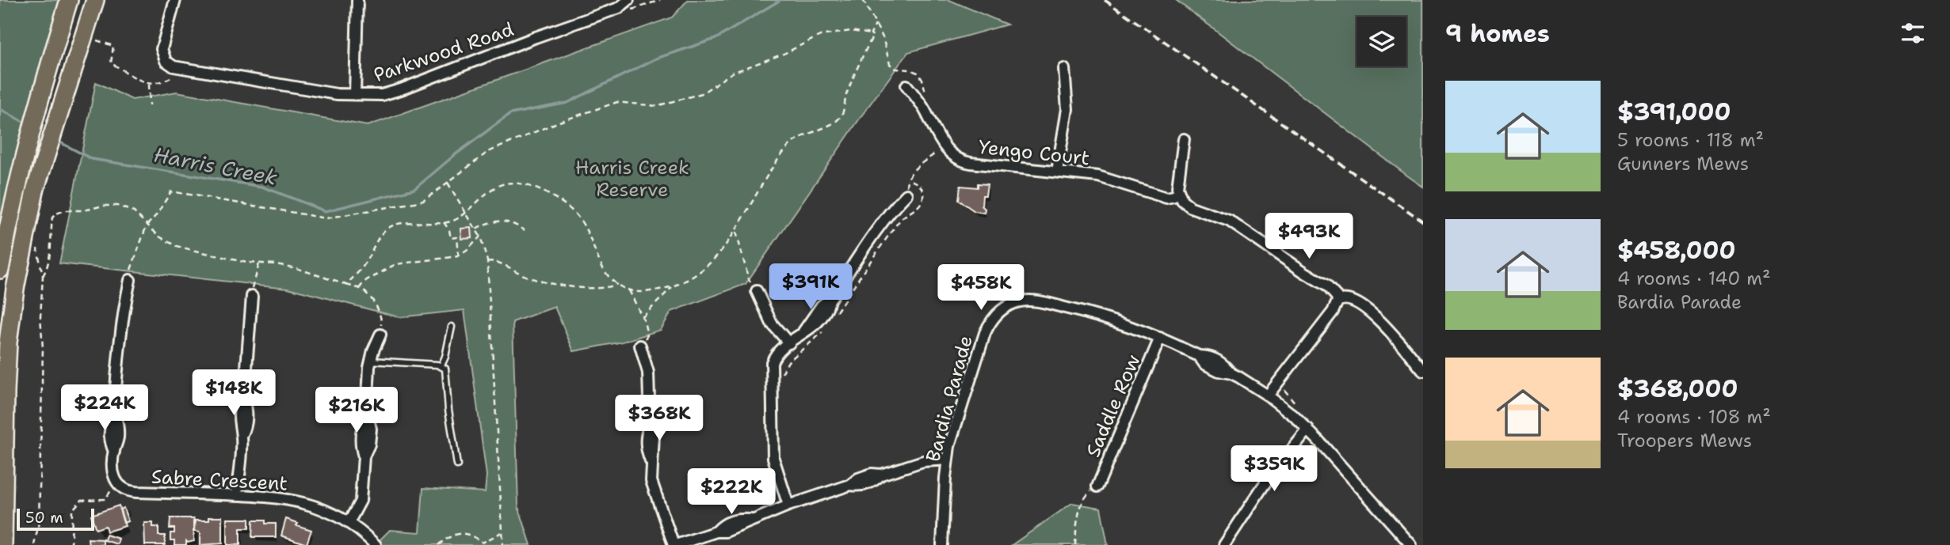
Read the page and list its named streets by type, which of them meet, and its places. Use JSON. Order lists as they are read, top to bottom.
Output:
{
  "streets": {
    "street": [
      "Parkwood Road",
      "Yengo Court",
      "Bardia Parade",
      "Saddle Row",
      "Sabre Crescent"
    ]
  },
  "crossings": [
    ["Bardia Parade", "Saddle Row"]
  ],
  "water": ["Harris Creek"],
  "parks": ["Harris Creek Reserve"],
  "scale_bar": "50 m",
  "page": {
    "heading": "9 homes",
    "list": [
      {
        "name": "$391,000",
        "note": "5 rooms · 118 m² · Gunners Mews"
      },
      {
        "name": "$458,000",
        "note": "4 rooms · 140 m² · Bardia Parade"
      },
      {
        "name": "$368,000",
        "note": "4 rooms · 108 m² · Troopers Mews"
      }
    ],
    "price": [
      "$493K",
      "$391K",
      "$458K",
      "$148K",
      "$224K",
      "$216K",
      "$368K",
      "$359K",
      "$222K"
    ],
    "scale": "50 m"
  }
}
